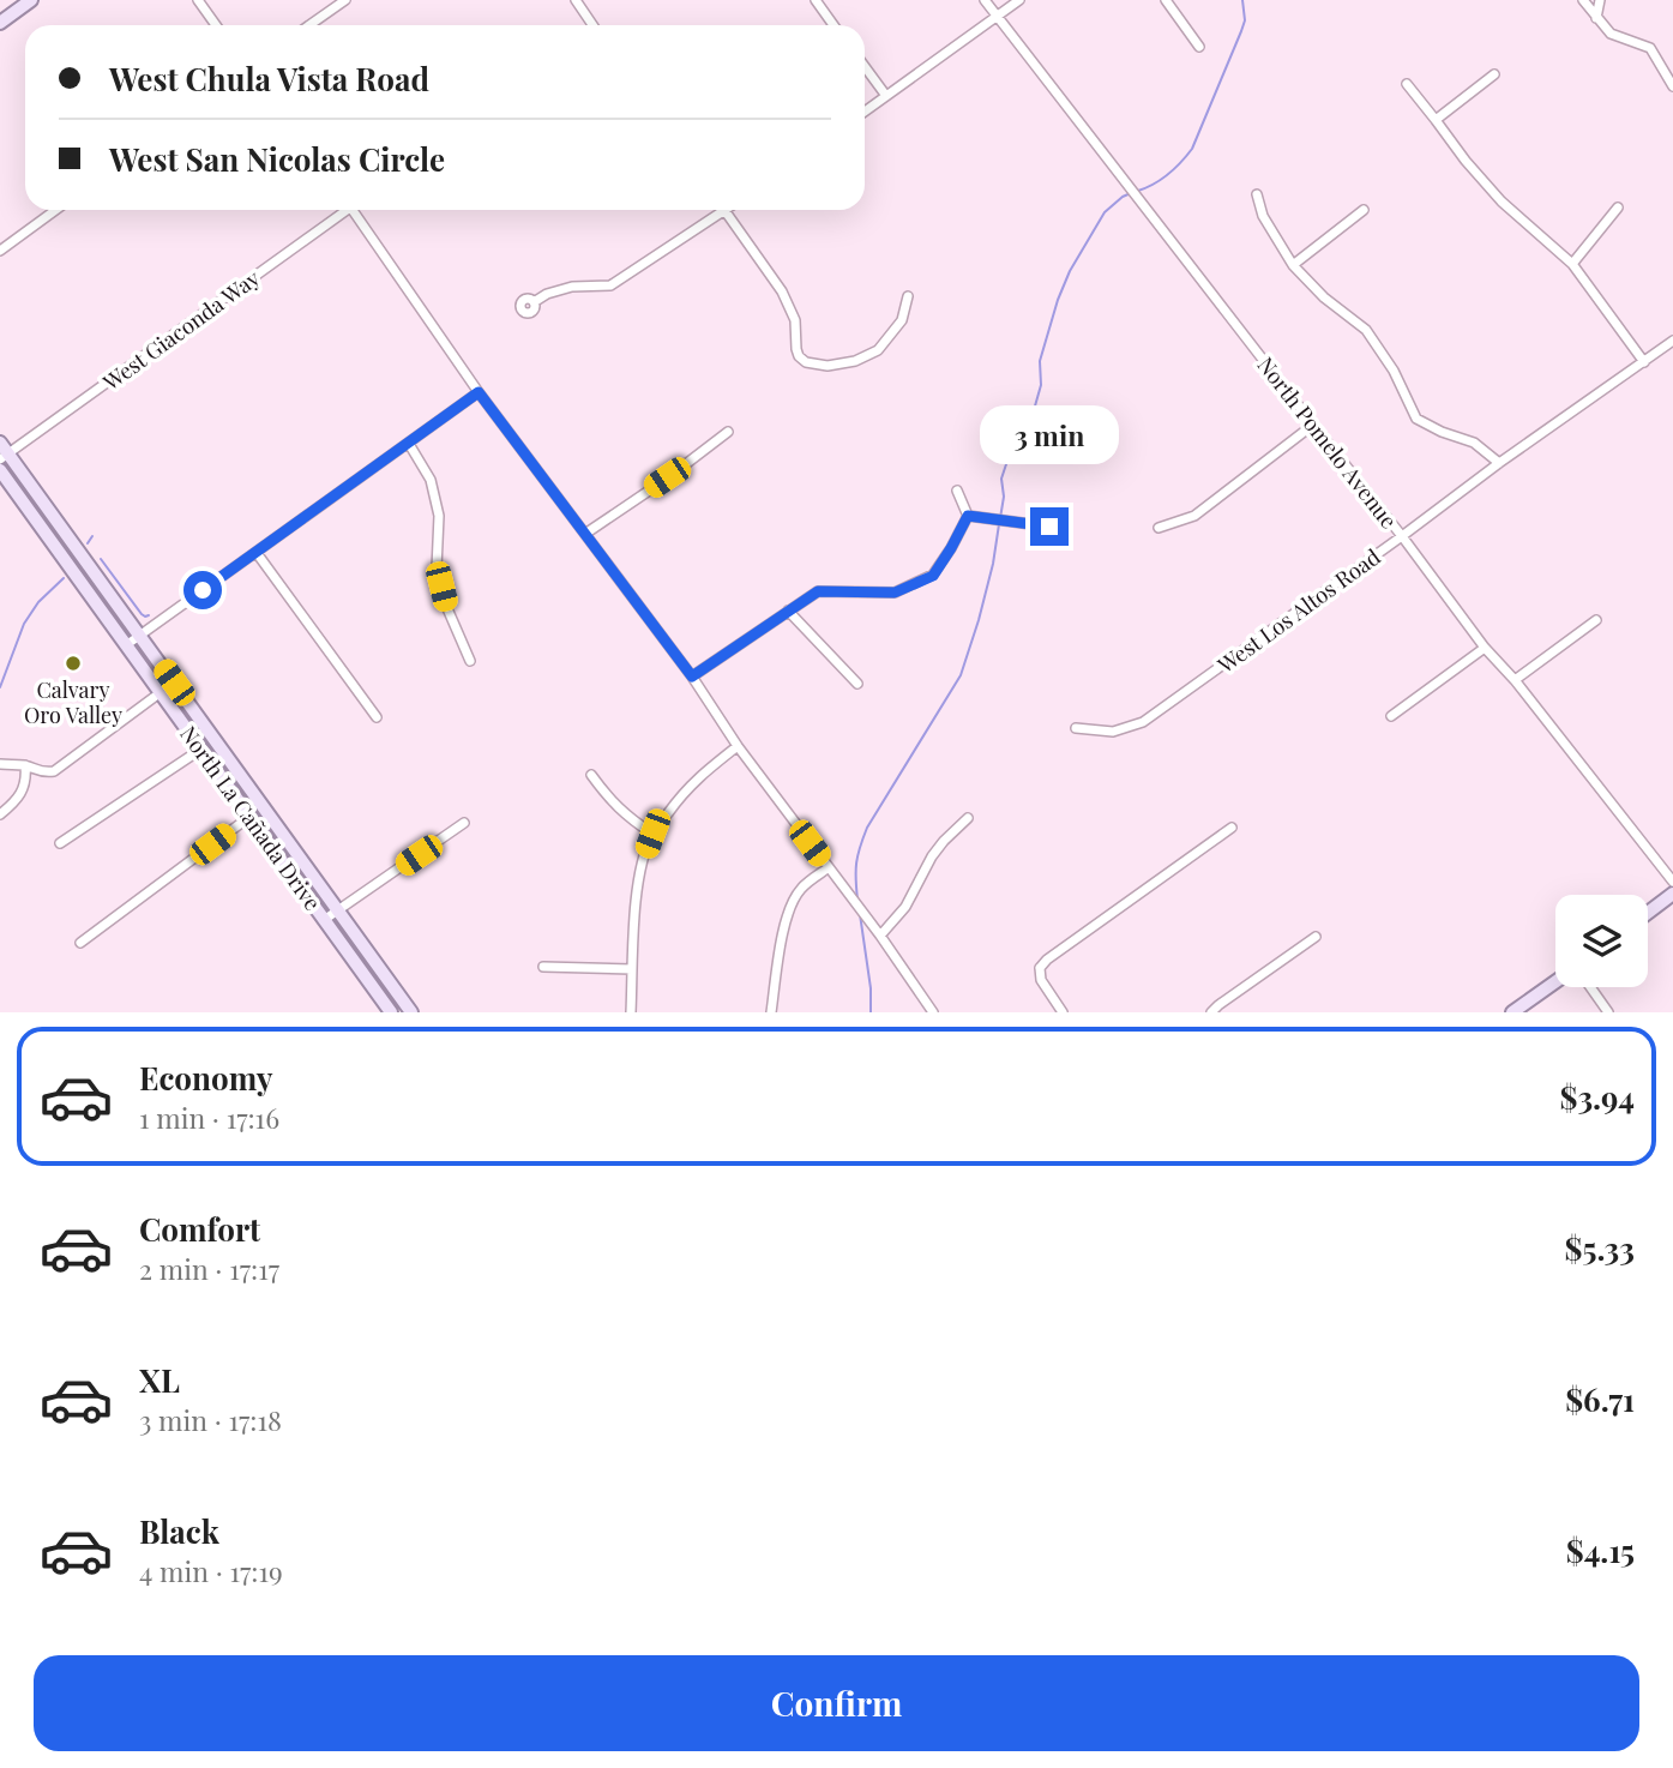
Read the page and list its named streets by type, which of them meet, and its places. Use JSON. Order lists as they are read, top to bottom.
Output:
{
  "streets": {
    "main road": ["North La Cañada Drive"],
    "street": ["West Giaconda Way", "North Pomelo Avenue", "West Los Altos Road"]
  },
  "crossings": [
    ["West Giaconda Way", "North La Cañada Drive"],
    ["North Pomelo Avenue", "West Los Altos Road"]
  ],
  "places": ["Calvary Oro Valley"],
  "page": {
    "banner": ["West Chula Vista Road", "West San Nicolas Circle"],
    "bubble": "3 min",
    "list": [
      {
        "name": "Economy",
        "note": "1 min · 17:16",
        "value": "$3.94"
      },
      {
        "name": "Comfort",
        "note": "2 min · 17:17",
        "value": "$5.33"
      },
      {
        "name": "XL",
        "note": "3 min · 17:18",
        "value": "$6.71"
      },
      {
        "name": "Black",
        "note": "4 min · 17:19",
        "value": "$4.15"
      }
    ],
    "buttons": "Confirm"
  }
}
